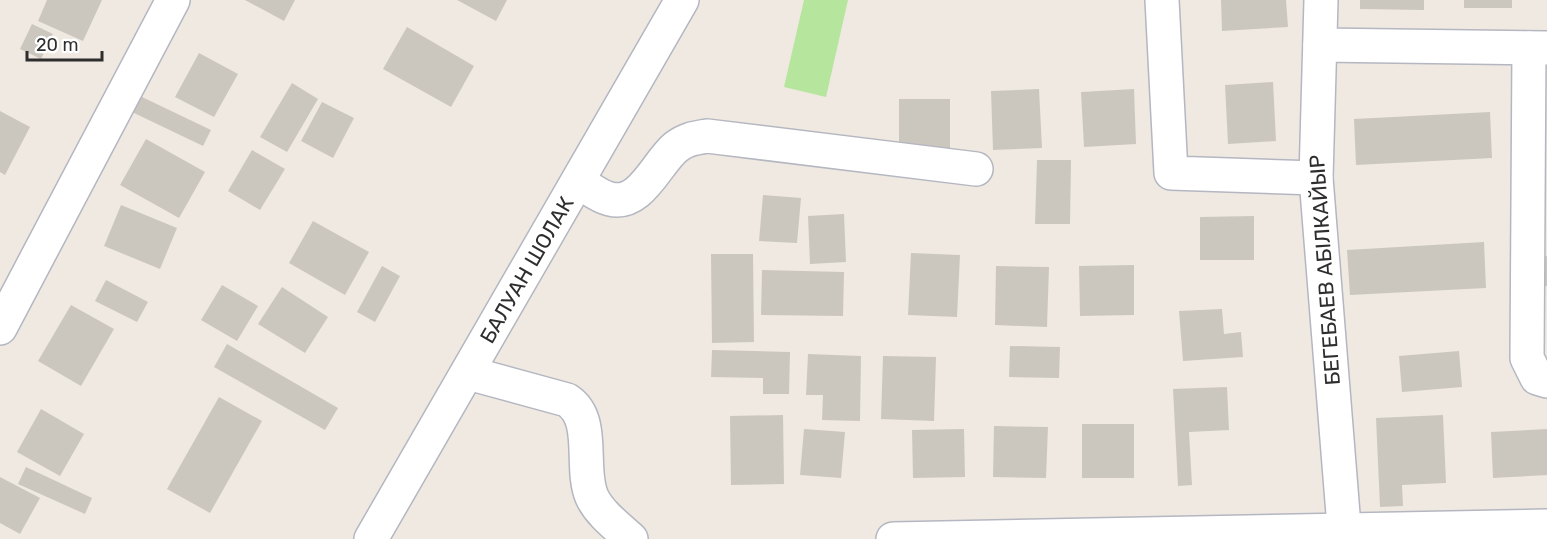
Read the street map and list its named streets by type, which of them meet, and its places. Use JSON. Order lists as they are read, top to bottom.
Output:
{
  "streets": {
    "street": ["БАЛУАН ШОЛАК", "БЕГЕБАЕВ АБІЛКАЙЫР"]
  },
  "scale_bar": "20 m"
}
